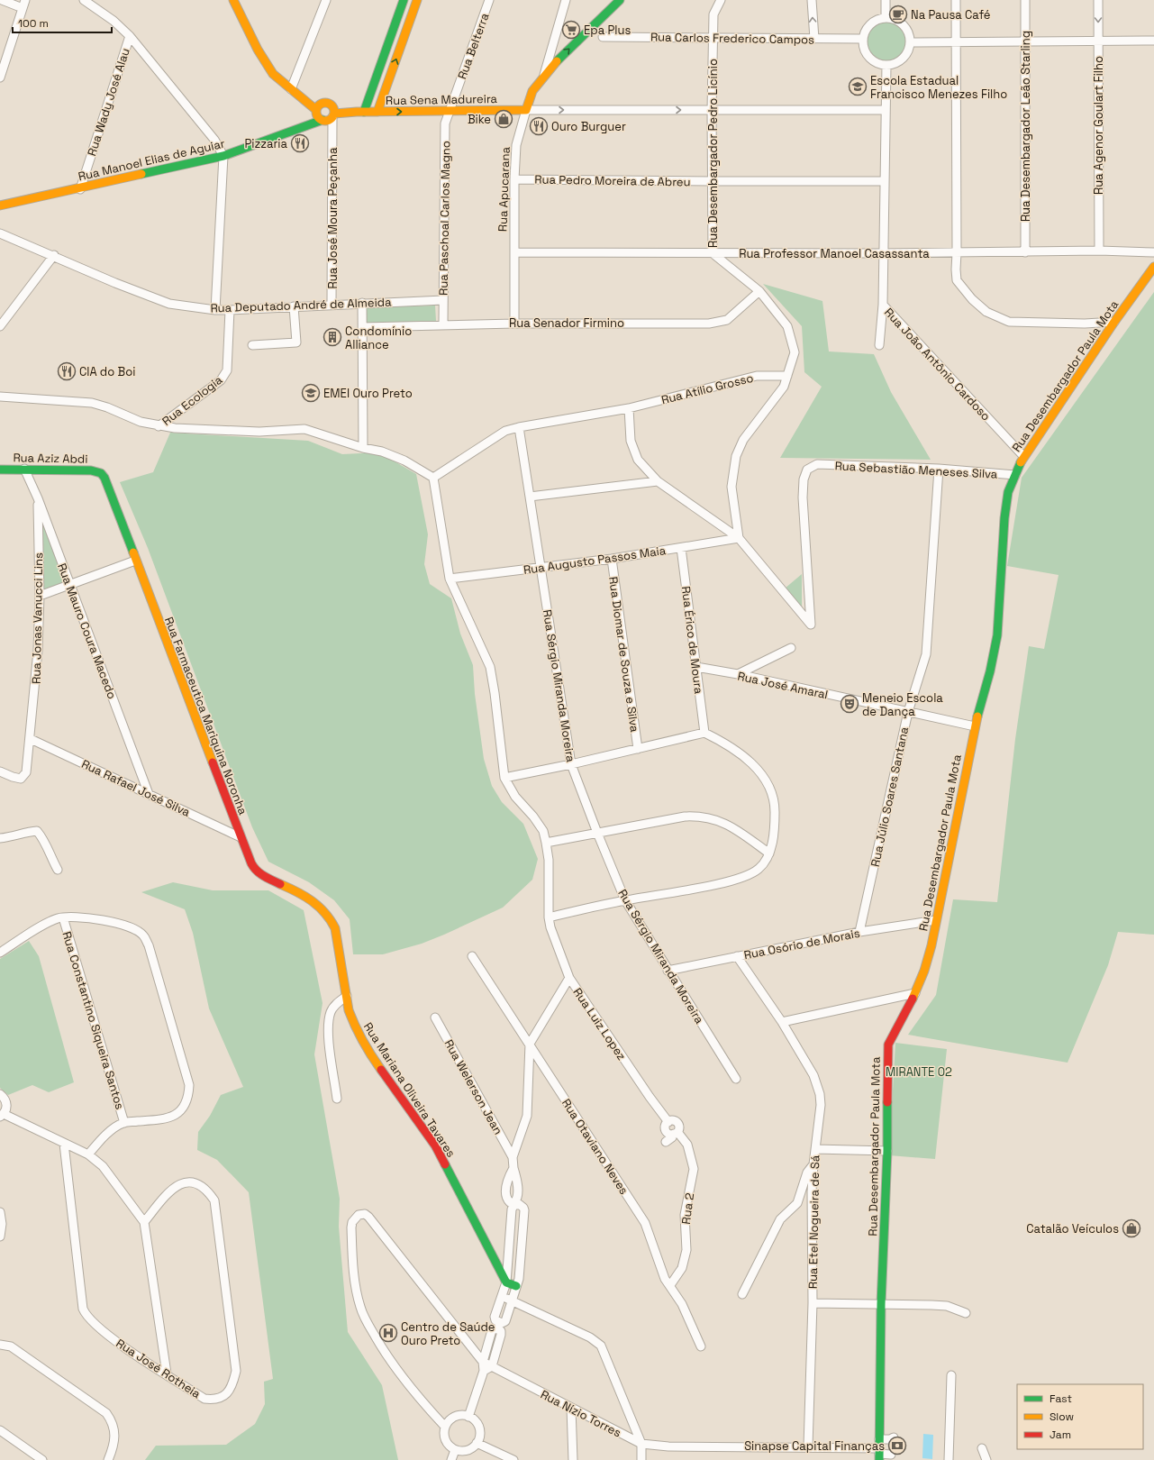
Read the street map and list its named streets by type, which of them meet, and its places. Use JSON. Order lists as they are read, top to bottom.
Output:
{
  "streets": {
    "street": [
      "Rua Carlos Frederico Campos",
      "Rua Belterra",
      "Rua Sena Madureira",
      "Rua Wady José Alau",
      "Rua Agenor Goulart Filho",
      "Rua Desembargador Leão Starling",
      "Rua Desembargador Pedro Licínio",
      "Rua Manoel Elias de Aguiar",
      "Rua Pedro Moreira de Abreu",
      "Rua Apucarana",
      "Rua José Moura Peçanha",
      "Rua Paschoal Carlos Magno",
      "Rua Professor Manoel Casassanta",
      "Rua Deputado André de Almeida",
      "Rua Senador Firmino",
      "Rua João Antônio Cardoso",
      "Rua Desembargador Paula Mota",
      "Rua Atílio Grosso",
      "Rua Ecologia",
      "Rua Aziz Abdi",
      "Rua Sebastião Meneses Silva",
      "Rua Augusto Passos Maia",
      "Rua Jonas Vanucci Lins",
      "Rua Mauro Coura Macedo",
      "Rua Érico de Moura",
      "Rua Diomar de Souza e Silva",
      "Rua José Amaral",
      "Rua Sérgio Miranda Moreira",
      "Rua Farmaceutica Mariquina Noronha",
      "Rua Rafael José Silva",
      "Rua Júlio Soares Santana",
      "Rua Osório de Morais",
      "Rua Constantino Siqueira Santos",
      "Rua Luiz Lopez",
      "Rua Welerson Jean",
      "Rua Mariana Oliveira Tavares",
      "Rua Otaviano Neves",
      "Rua 2",
      "Rua Etel Nogueira de Sá",
      "Rua José Rotheia",
      "Rua Nízio Torres"
    ]
  },
  "crossings": [
    ["Rua Carlos Frederico Campos", "Rua Desembargador Pedro Licínio"],
    ["Rua Carlos Frederico Campos", "Rua João Antônio Cardoso"],
    ["Rua Belterra", "Rua Sena Madureira"],
    ["Rua Belterra", "Rua Paschoal Carlos Magno"],
    ["Rua Sena Madureira", "Rua Manoel Elias de Aguiar"],
    ["Rua Sena Madureira", "Rua Apucarana"],
    ["Rua Sena Madureira", "Rua José Moura Peçanha"],
    ["Rua Sena Madureira", "Rua Paschoal Carlos Magno"],
    ["Rua Wady José Alau", "Rua Manoel Elias de Aguiar"],
    ["Rua Agenor Goulart Filho", "Rua Professor Manoel Casassanta"],
    ["Rua Desembargador Leão Starling", "Rua Professor Manoel Casassanta"],
    ["Rua Desembargador Pedro Licínio", "Rua Pedro Moreira de Abreu"],
    ["Rua Desembargador Pedro Licínio", "Rua Professor Manoel Casassanta"],
    ["Rua Desembargador Pedro Licínio", "Rua Senador Firmino"],
    ["Rua Desembargador Pedro Licínio", "Rua Atílio Grosso"],
    ["Rua Desembargador Pedro Licínio", "Rua Sebastião Meneses Silva"],
    ["Rua Desembargador Pedro Licínio", "Rua Augusto Passos Maia"],
    ["Rua Manoel Elias de Aguiar", "Rua José Moura Peçanha"],
    ["Rua Pedro Moreira de Abreu", "Rua Apucarana"],
    ["Rua Pedro Moreira de Abreu", "Rua João Antônio Cardoso"],
    ["Rua Apucarana", "Rua Professor Manoel Casassanta"],
    ["Rua Apucarana", "Rua Senador Firmino"],
    ["Rua José Moura Peçanha", "Rua Deputado André de Almeida"],
    ["Rua Paschoal Carlos Magno", "Rua Deputado André de Almeida"],
    ["Rua Paschoal Carlos Magno", "Rua Senador Firmino"],
    ["Rua Professor Manoel Casassanta", "Rua João Antônio Cardoso"],
    ["Rua Deputado André de Almeida", "Rua Ecologia"],
    ["Rua João Antônio Cardoso", "Rua Desembargador Paula Mota"],
    ["Rua Desembargador Paula Mota", "Rua Sebastião Meneses Silva"],
    ["Rua Desembargador Paula Mota", "Rua José Amaral"],
    ["Rua Desembargador Paula Mota", "Rua Osório de Morais"],
    ["Rua Desembargador Paula Mota", "Rua Nízio Torres"],
    ["Rua Atílio Grosso", "Rua Sérgio Miranda Moreira"],
    ["Rua Aziz Abdi", "Rua Mauro Coura Macedo"],
    ["Rua Aziz Abdi", "Rua Farmaceutica Mariquina Noronha"],
    ["Rua Sebastião Meneses Silva", "Rua Augusto Passos Maia"],
    ["Rua Sebastião Meneses Silva", "Rua Júlio Soares Santana"],
    ["Rua Augusto Passos Maia", "Rua Érico de Moura"],
    ["Rua Augusto Passos Maia", "Rua Diomar de Souza e Silva"],
    ["Rua Augusto Passos Maia", "Rua Sérgio Miranda Moreira"],
    ["Rua Jonas Vanucci Lins", "Rua Mauro Coura Macedo"],
    ["Rua Jonas Vanucci Lins", "Rua Rafael José Silva"],
    ["Rua Mauro Coura Macedo", "Rua Rafael José Silva"],
    ["Rua Érico de Moura", "Rua José Amaral"],
    ["Rua José Amaral", "Rua Júlio Soares Santana"],
    ["Rua Sérgio Miranda Moreira", "Rua Osório de Morais"],
    ["Rua Farmaceutica Mariquina Noronha", "Rua Rafael José Silva"],
    ["Rua Farmaceutica Mariquina Noronha", "Rua Mariana Oliveira Tavares"],
    ["Rua Júlio Soares Santana", "Rua Osório de Morais"],
    ["Rua Osório de Morais", "Rua Etel Nogueira de Sá"],
    ["Rua Luiz Lopez", "Rua 2"],
    ["Rua Otaviano Neves", "Rua 2"],
    ["Rua Etel Nogueira de Sá", "Rua Nízio Torres"]
  ],
  "parks": ["MIRANTE 02"],
  "places": {
    "cafe": ["Na Pausa Café"],
    "supermarket": ["Epa Plus"],
    "school or university": ["Escola Estadual Francisco Menezes Filho", "EMEI Ouro Preto"],
    "shop": ["Bike", "Catalão Veículos"],
    "restaurant": ["Ouro Burguer", "Pizzaria", "CIA do Boi"],
    "building": ["Condomínio Alliance"],
    "theatre": ["Meneio Escola de Dança"],
    "hospital": ["Centro de Saúde Ouro Preto"],
    "bank": ["Sinapse Capital Finanças"]
  },
  "legend": ["Fast", "Slow", "Jam"],
  "scale_bar": "100 m"
}
